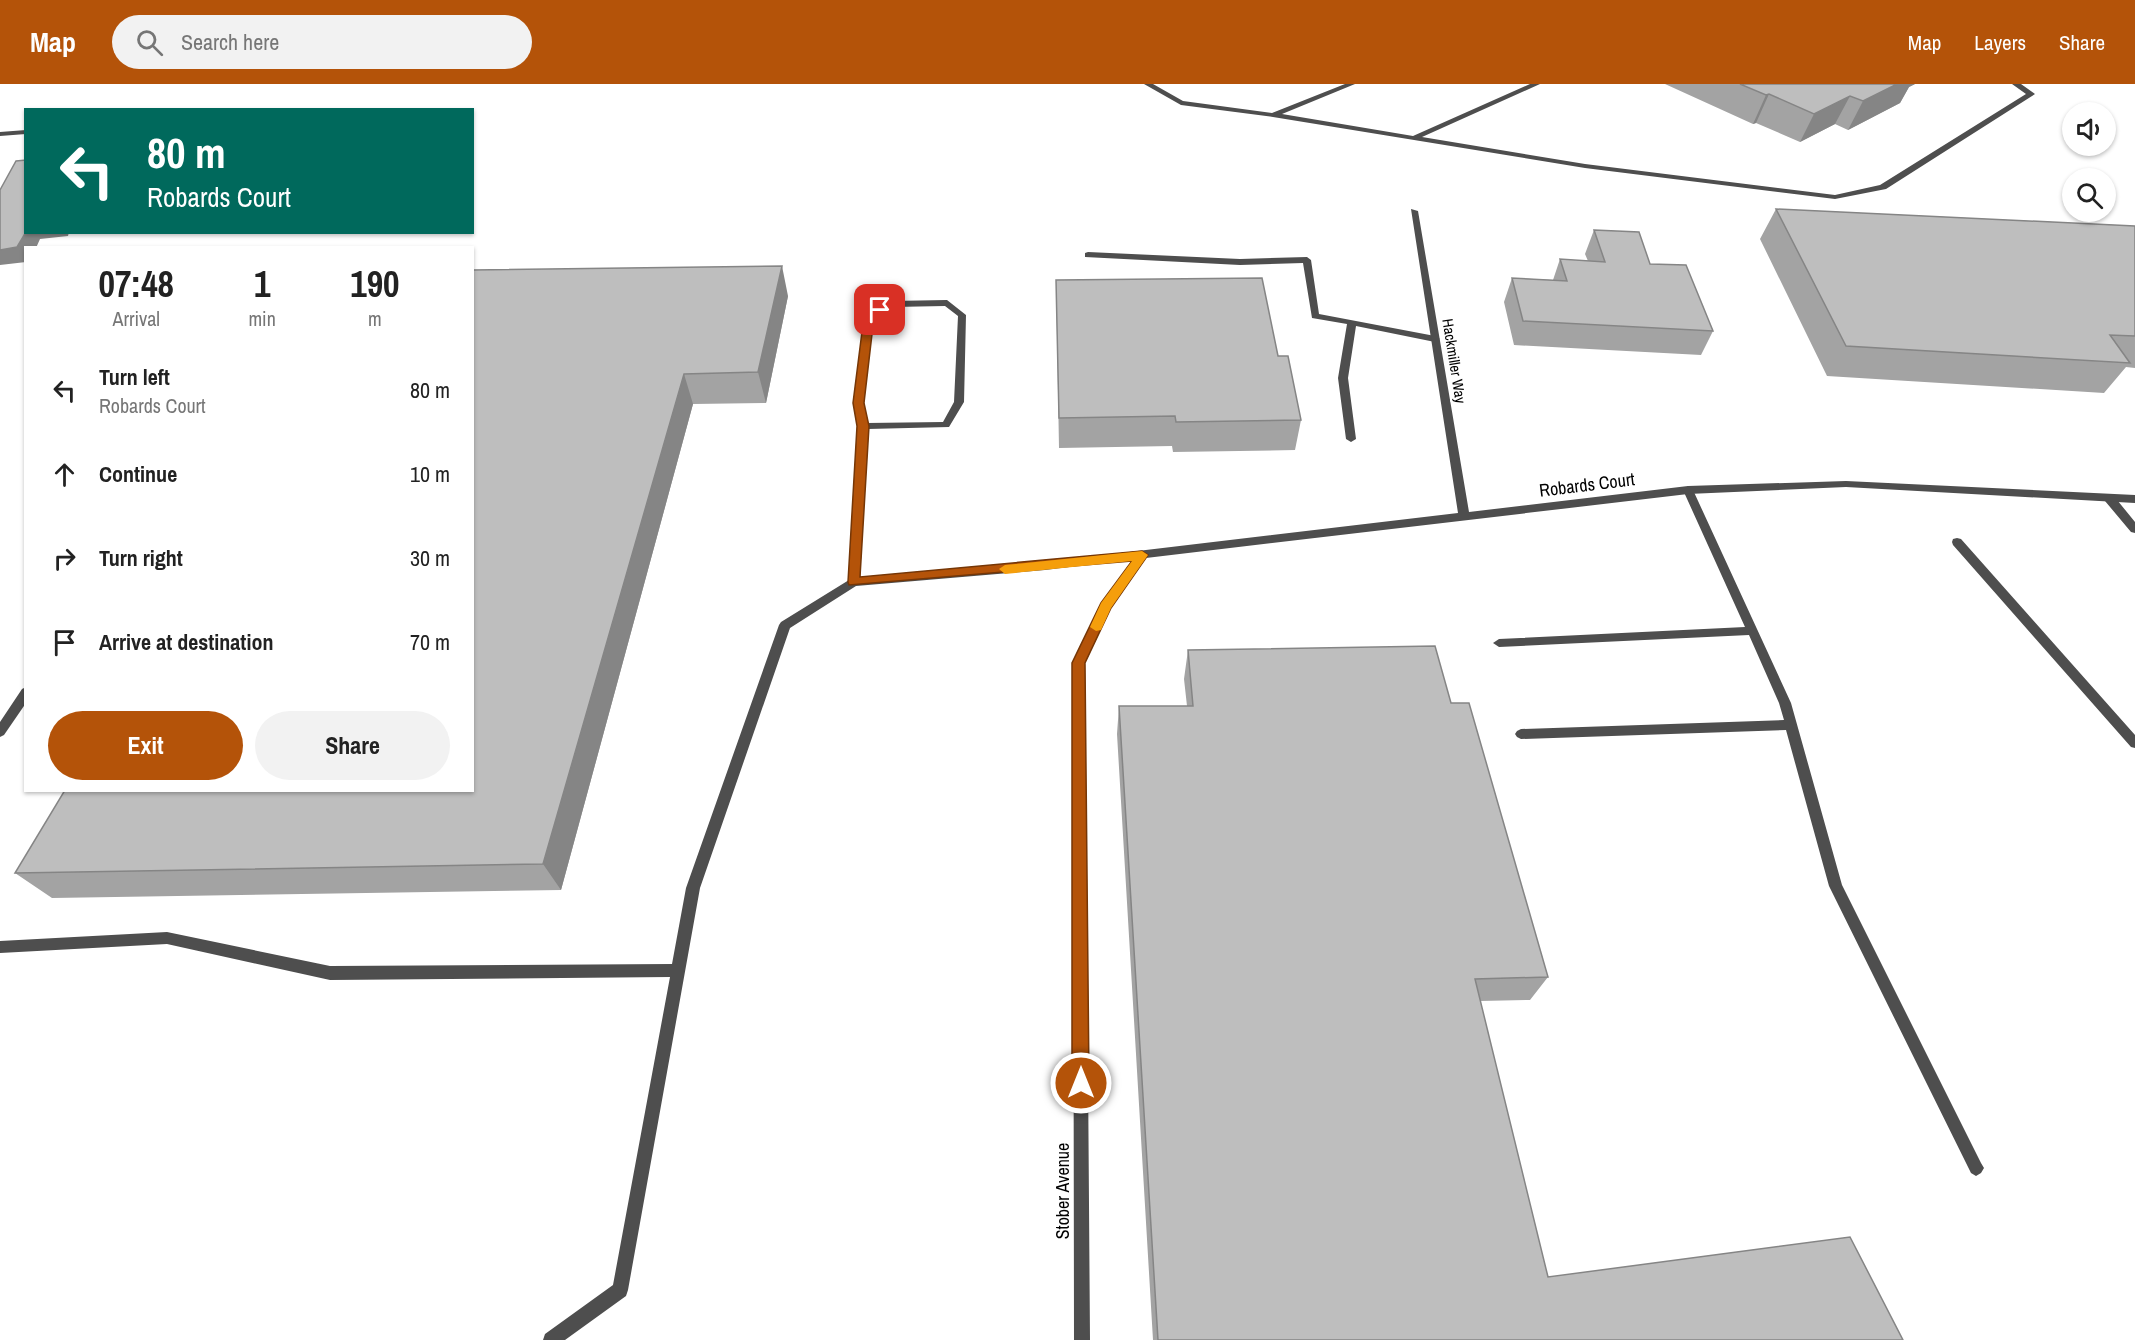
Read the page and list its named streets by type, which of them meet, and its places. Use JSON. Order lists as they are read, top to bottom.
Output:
{
  "streets": {
    "street": ["Hackmiller Way", "Robards Court", "Stober Avenue"]
  },
  "crossings": [
    ["Hackmiller Way", "Robards Court"],
    ["Robards Court", "Stober Avenue"]
  ],
  "page": {
    "header": "Map",
    "search": "Search here",
    "nav": ["Map", "Layers", "Share"],
    "turn": ["80 m", "Robards Court"],
    "eta": [
      "07:48",
      "Arrival",
      "1",
      "min",
      "190",
      "m"
    ],
    "list": [
      {
        "name": "Turn left",
        "note": "Robards Court",
        "value": "80 m"
      },
      {
        "name": "Continue",
        "value": "10 m"
      },
      {
        "name": "Turn right",
        "value": "30 m"
      },
      {
        "name": "Arrive at destination",
        "value": "70 m"
      }
    ],
    "buttons": ["Exit", "Share"]
  }
}
